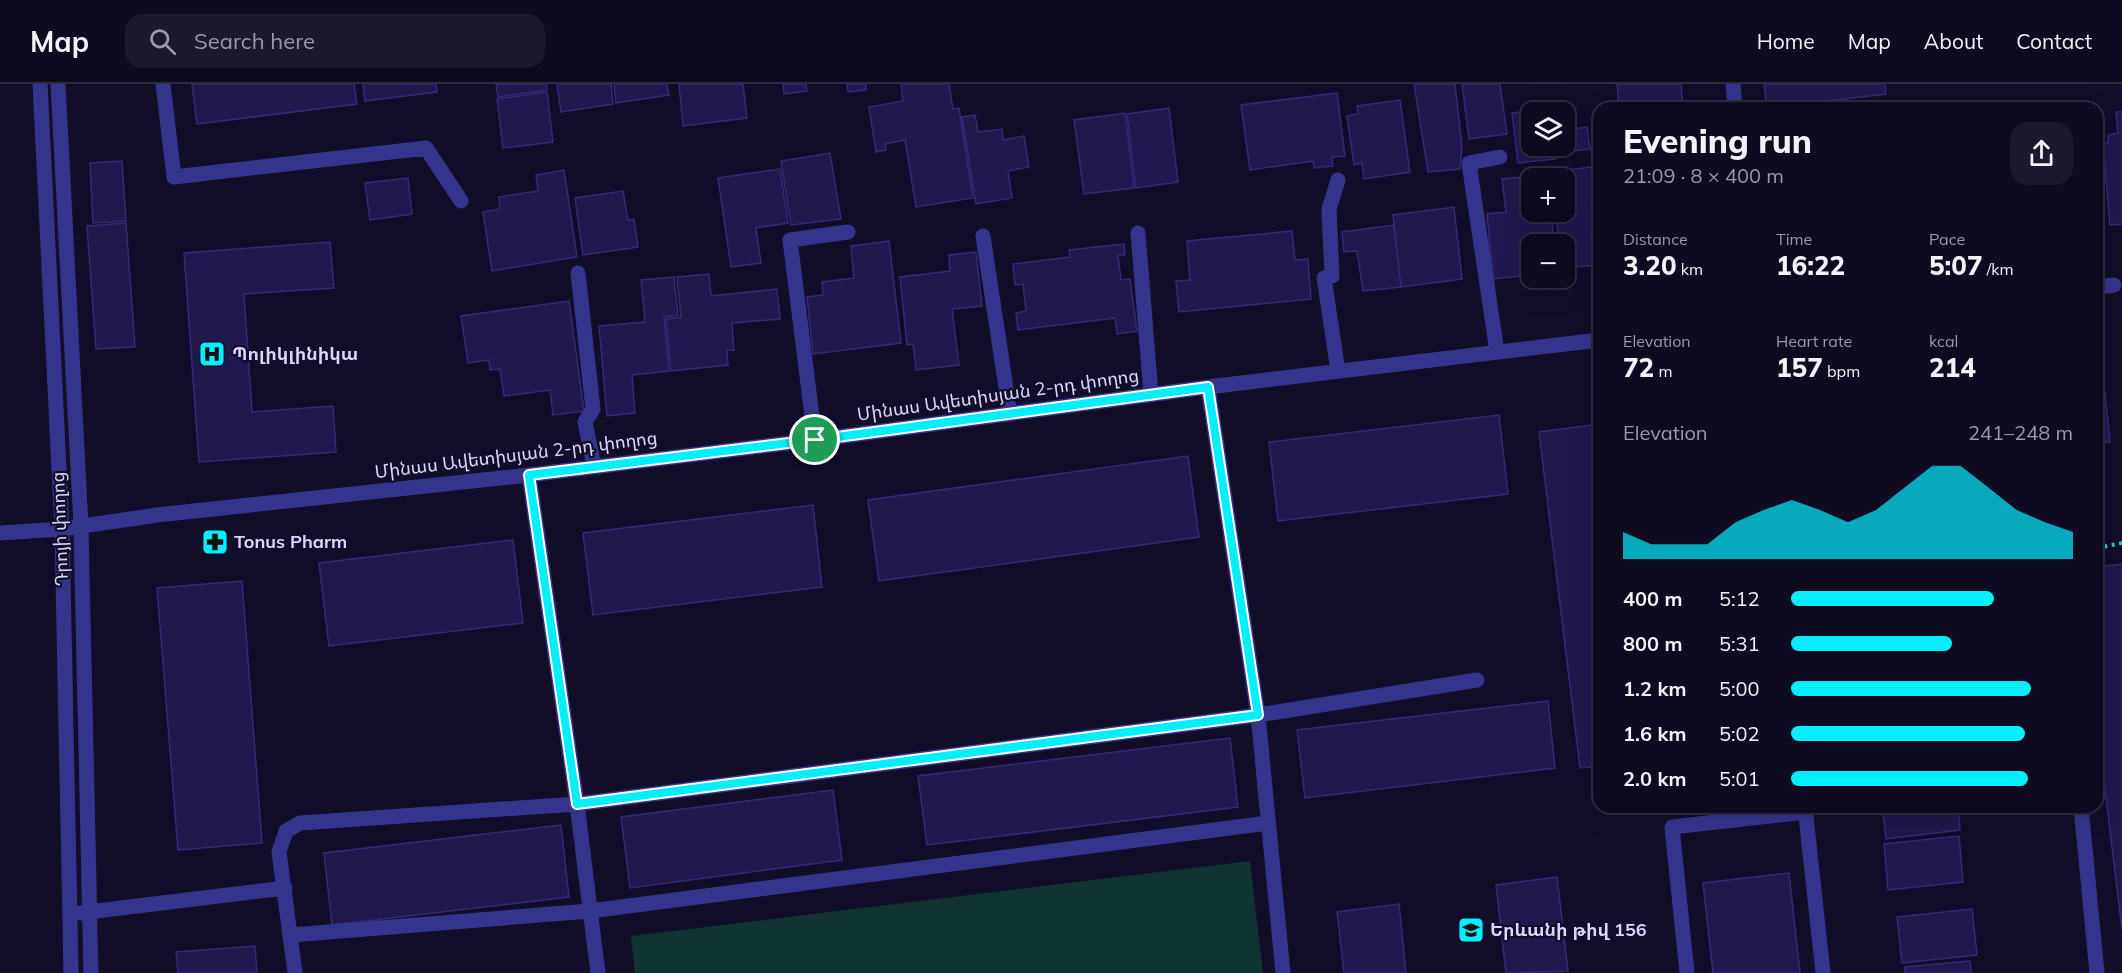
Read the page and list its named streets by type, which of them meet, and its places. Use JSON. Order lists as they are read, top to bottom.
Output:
{
  "streets": {
    "street": ["Մինաս Ավետիսյան 2-րդ փողոց", "Դրոյի փողոց"]
  },
  "crossings": [
    ["Մինաս Ավետիսյան 2-րդ փողոց", "Դրոյի փողոց"]
  ],
  "places": {
    "hospital": ["Պոլիկլինիկա"],
    "pharmacy": ["Tonus Pharm"],
    "school or university": ["Երևանի թիվ 156"]
  },
  "page": {
    "header": "Map",
    "search": "Search here",
    "nav": [
      "Home",
      "Map",
      "About",
      "Contact"
    ],
    "map_buttons": ["+", "−"],
    "heading": ["Evening run", "21:09 · 8 × 400 m"],
    "stats": [
      ["Distance", "3.20 km"],
      ["Time", "16:22"],
      ["Pace", "5:07 /km"],
      ["Elevation", "72 m"],
      ["Heart rate", "157 bpm"],
      ["kcal", "214"]
    ],
    "chart": ["Elevation", "241–248 m"],
    "list": [
      {
        "name": "400 m",
        "note": "5:12"
      },
      {
        "name": "800 m",
        "note": "5:31"
      },
      {
        "name": "1.2 km",
        "note": "5:00"
      },
      {
        "name": "1.6 km",
        "note": "5:02"
      },
      {
        "name": "2.0 km",
        "note": "5:01"
      }
    ]
  }
}
